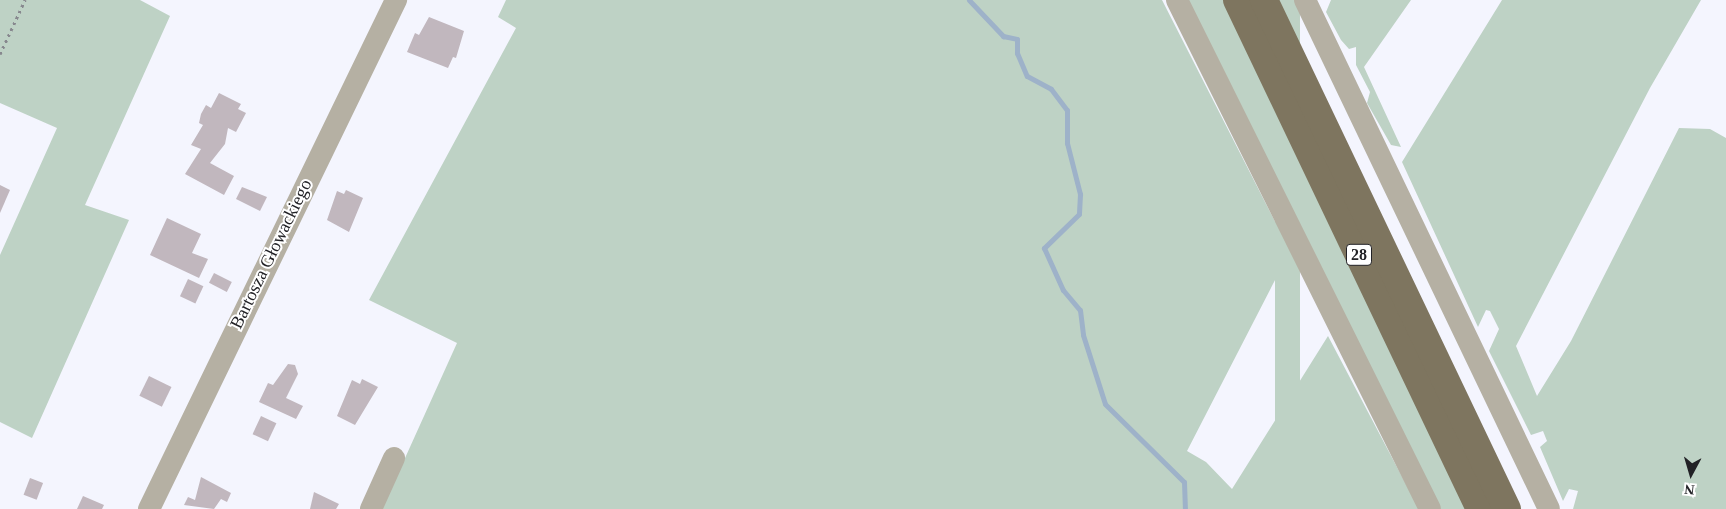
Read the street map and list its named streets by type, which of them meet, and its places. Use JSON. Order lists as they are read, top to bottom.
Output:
{
  "streets": {
    "main road": ["28"],
    "street": ["Bartosza Głowackiego"]
  },
  "north": "bottom"
}
